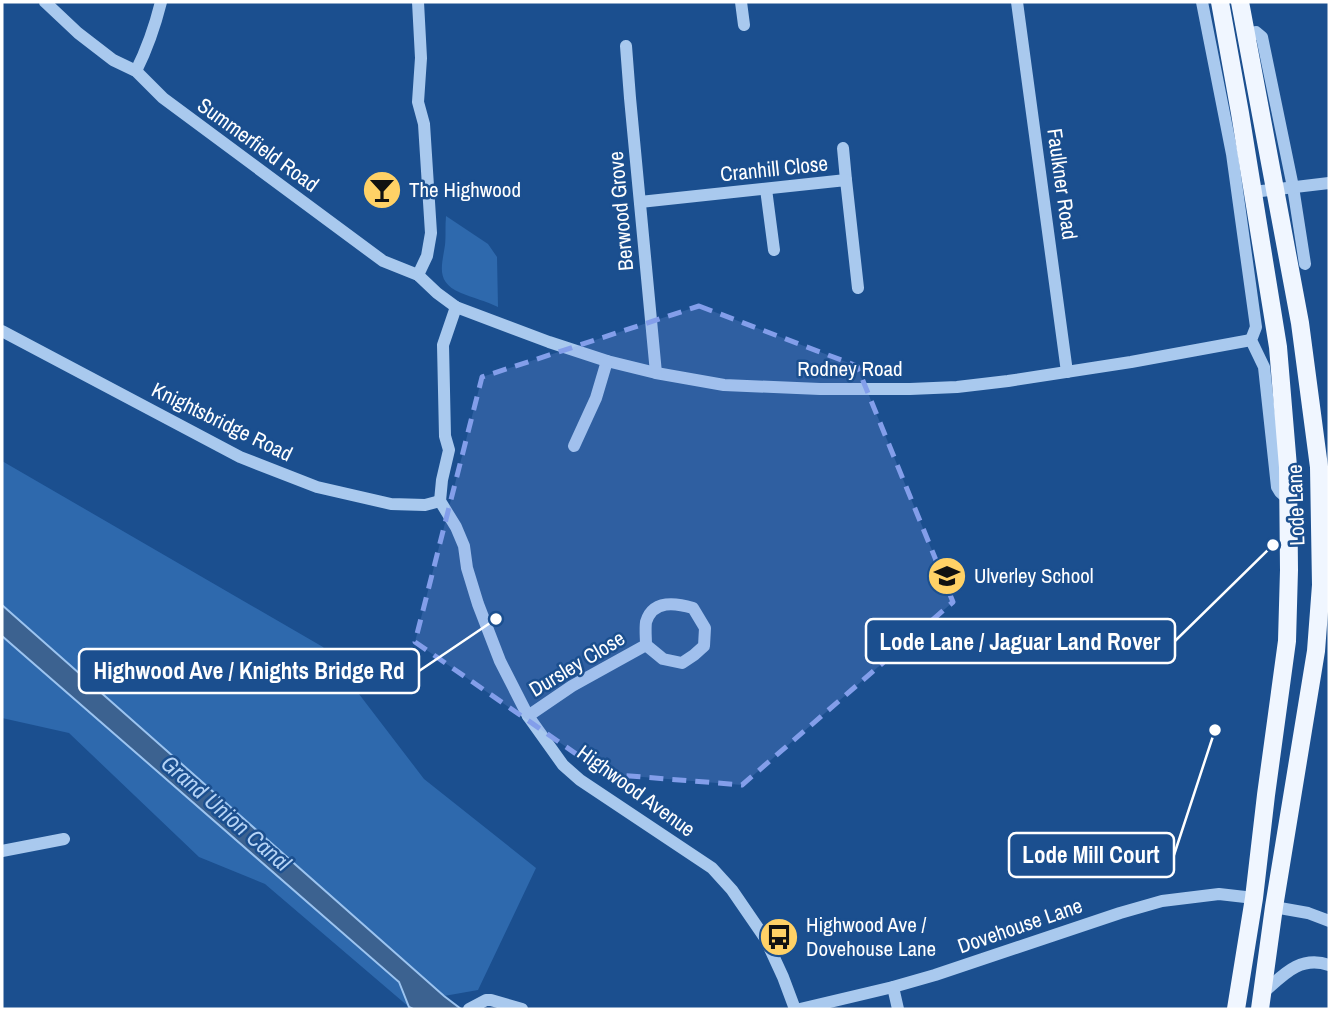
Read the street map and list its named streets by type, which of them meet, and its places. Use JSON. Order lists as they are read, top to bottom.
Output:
{
  "streets": {
    "main road": ["Lode Lane"],
    "street": [
      "Summerfield Road",
      "Cranhill Close",
      "Faulkner Road",
      "Berwood Grove",
      "Rodney Road",
      "Knightsbridge Road",
      "Dursley Close",
      "Highwood Avenue",
      "Dovehouse Lane"
    ]
  },
  "crossings": [
    ["Summerfield Road", "Rodney Road"],
    ["Cranhill Close", "Berwood Grove"],
    ["Faulkner Road", "Rodney Road"],
    ["Berwood Grove", "Rodney Road"],
    ["Rodney Road", "Lode Lane"],
    ["Knightsbridge Road", "Highwood Avenue"],
    ["Lode Lane", "Dovehouse Lane"],
    ["Dursley Close", "Highwood Avenue"],
    ["Highwood Avenue", "Dovehouse Lane"]
  ],
  "water": ["Grand Union Canal"],
  "places": {
    "bar": ["The Highwood"],
    "other": ["Lode Lane / Jaguar Land Rover", "Highwood Ave / Knights Bridge Rd", "Lode Mill Court"],
    "school or university": ["Ulverley School"],
    "bus stop": ["Highwood Ave / Dovehouse Lane"]
  }
}
